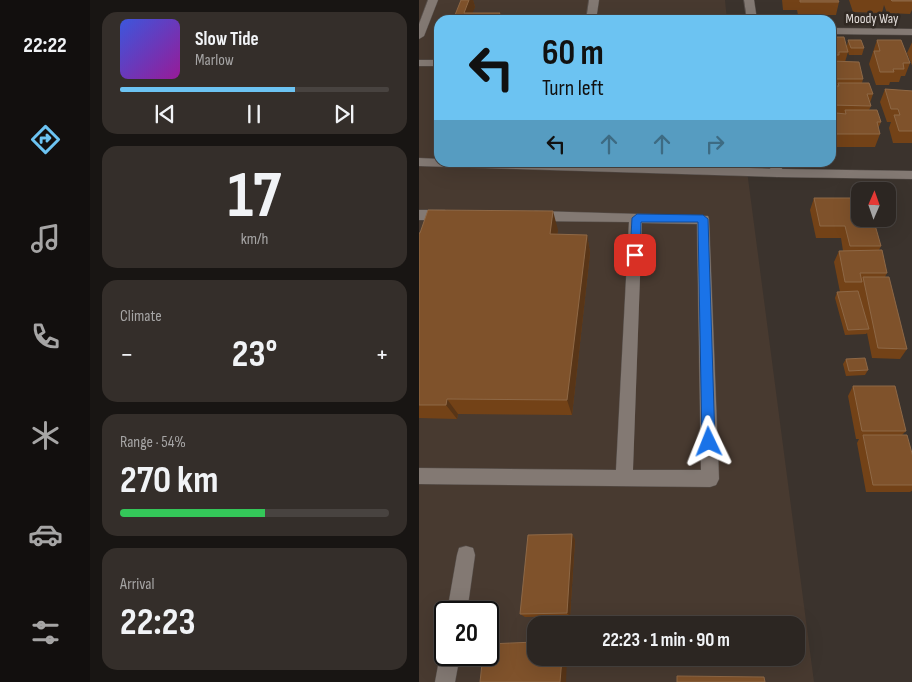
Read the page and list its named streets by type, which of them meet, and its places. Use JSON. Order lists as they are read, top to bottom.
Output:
{
  "streets": {
    "street": ["Moody Way"]
  },
  "north": "top",
  "page": {
    "tabs": "22:22",
    "turn": ["60 m", "Turn left"],
    "song": ["Slow Tide", "Marlow"],
    "tile": [
      ["17", "km/h"],
      "Climate",
      ["Range · 54%", "270 km"],
      ["Arrival", "22:23"]
    ],
    "heat": ["−", "23°", "+"],
    "limit": "20",
    "trip": "22:23 · 1 min · 90 m"
  }
}
